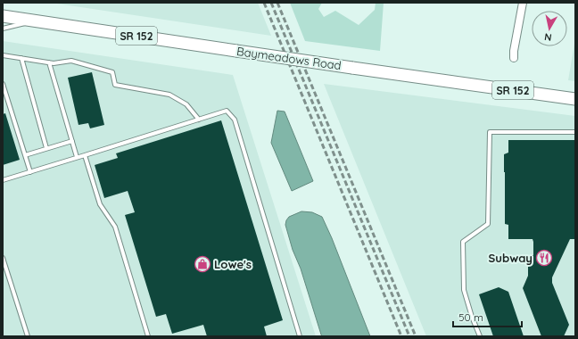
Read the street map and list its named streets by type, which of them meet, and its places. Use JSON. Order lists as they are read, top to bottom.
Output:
{
  "streets": {
    "main road": ["SR 152", "Baymeadows Road"]
  },
  "places": {
    "restaurant": ["Subway"],
    "shop": ["Lowe's"]
  },
  "scale_bar": "50 m",
  "north": "bottom"
}
